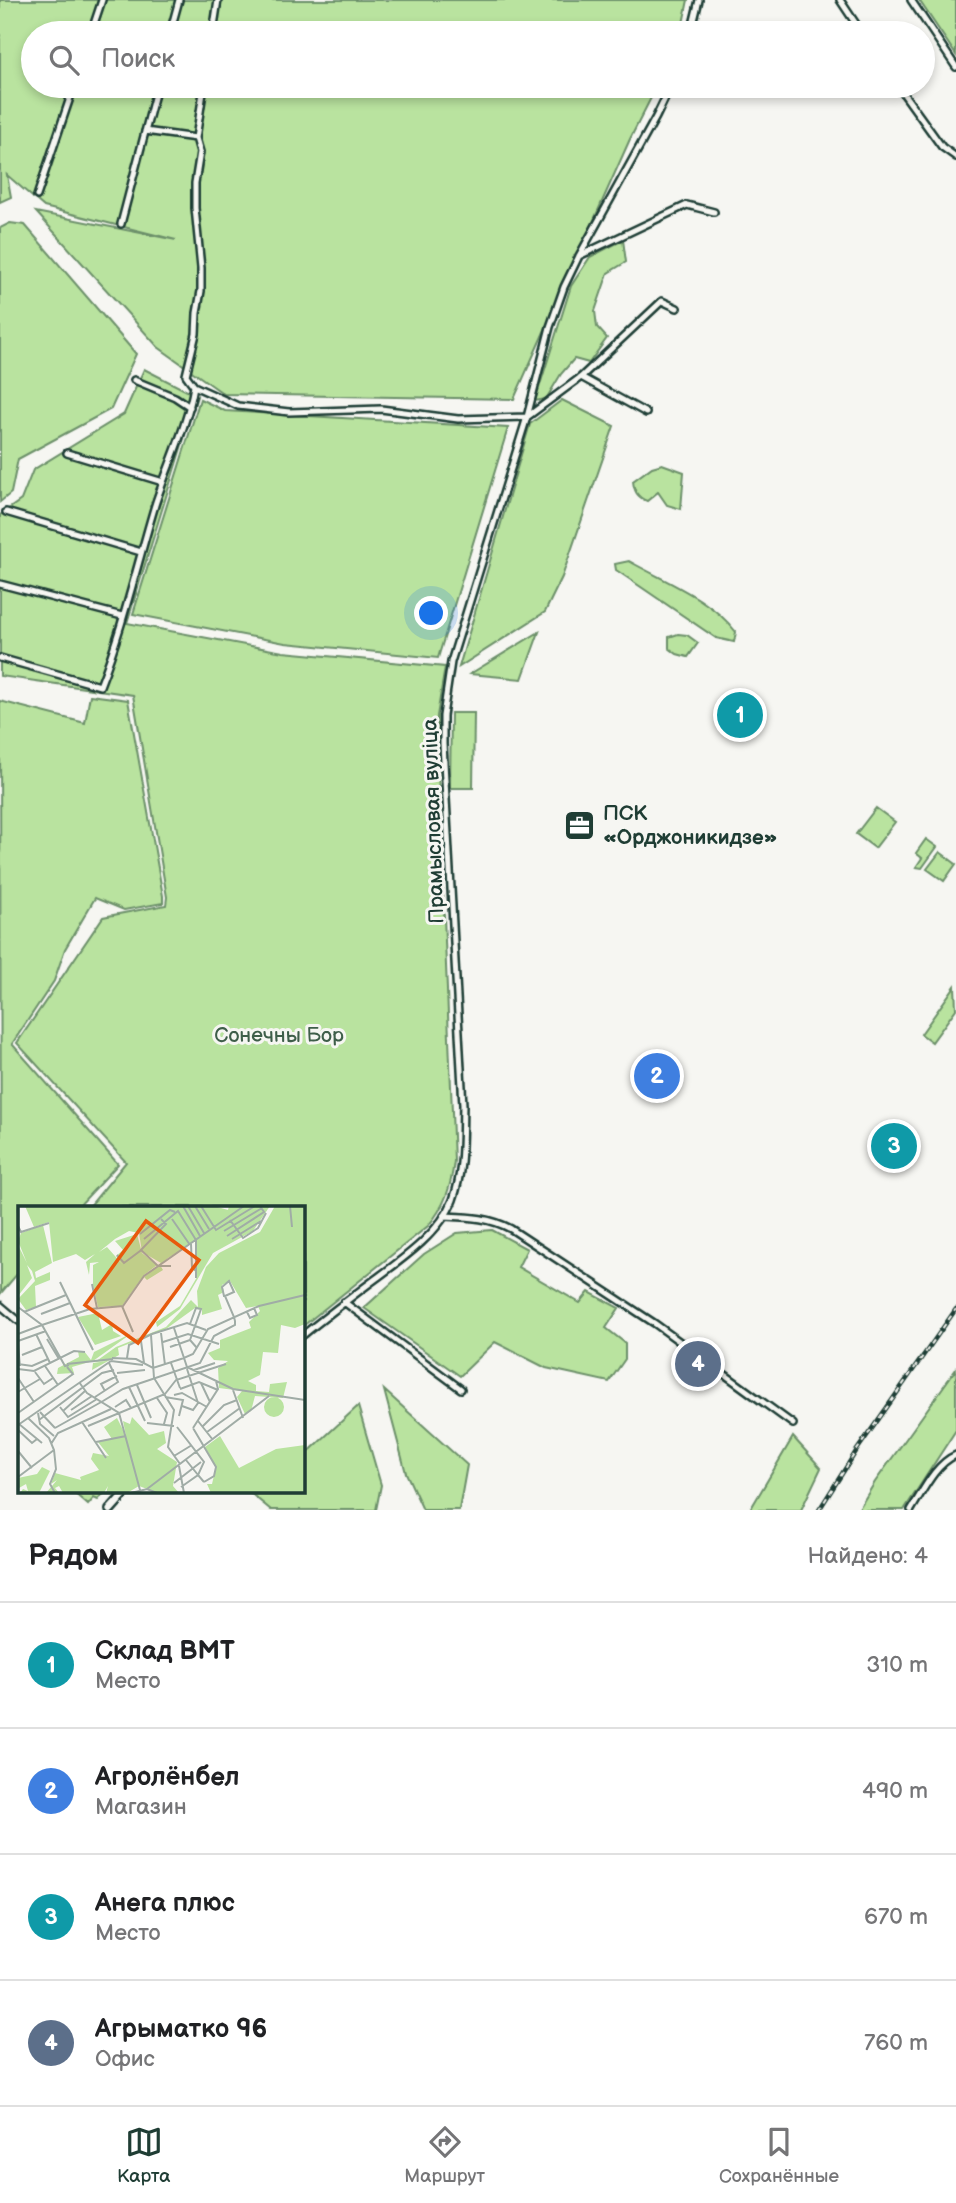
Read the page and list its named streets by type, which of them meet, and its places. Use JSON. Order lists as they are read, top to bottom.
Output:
{
  "streets": {
    "street": ["Прамысловая вуліца"]
  },
  "parks": ["Сонечны Бор"],
  "places": {
    "office": ["ПСК «Орджоникидзе»"]
  },
  "page": {
    "search": "Поиск",
    "pins": [
      "1",
      "2",
      "3",
      "4"
    ],
    "heading": ["Рядом", "Найдено: 4"],
    "list": [
      {
        "mark": "1",
        "name": "Склад BMT",
        "note": "Место",
        "value": "310 m"
      },
      {
        "mark": "2",
        "name": "Агролёнбел",
        "note": "Магазин",
        "value": "490 m"
      },
      {
        "mark": "3",
        "name": "Анега плюс",
        "note": "Место",
        "value": "670 m"
      },
      {
        "mark": "4",
        "name": "Агрыматко 96",
        "note": "Офис",
        "value": "760 m"
      }
    ],
    "nav": ["Карта", "Маршрут", "Сохранённые"]
  }
}
